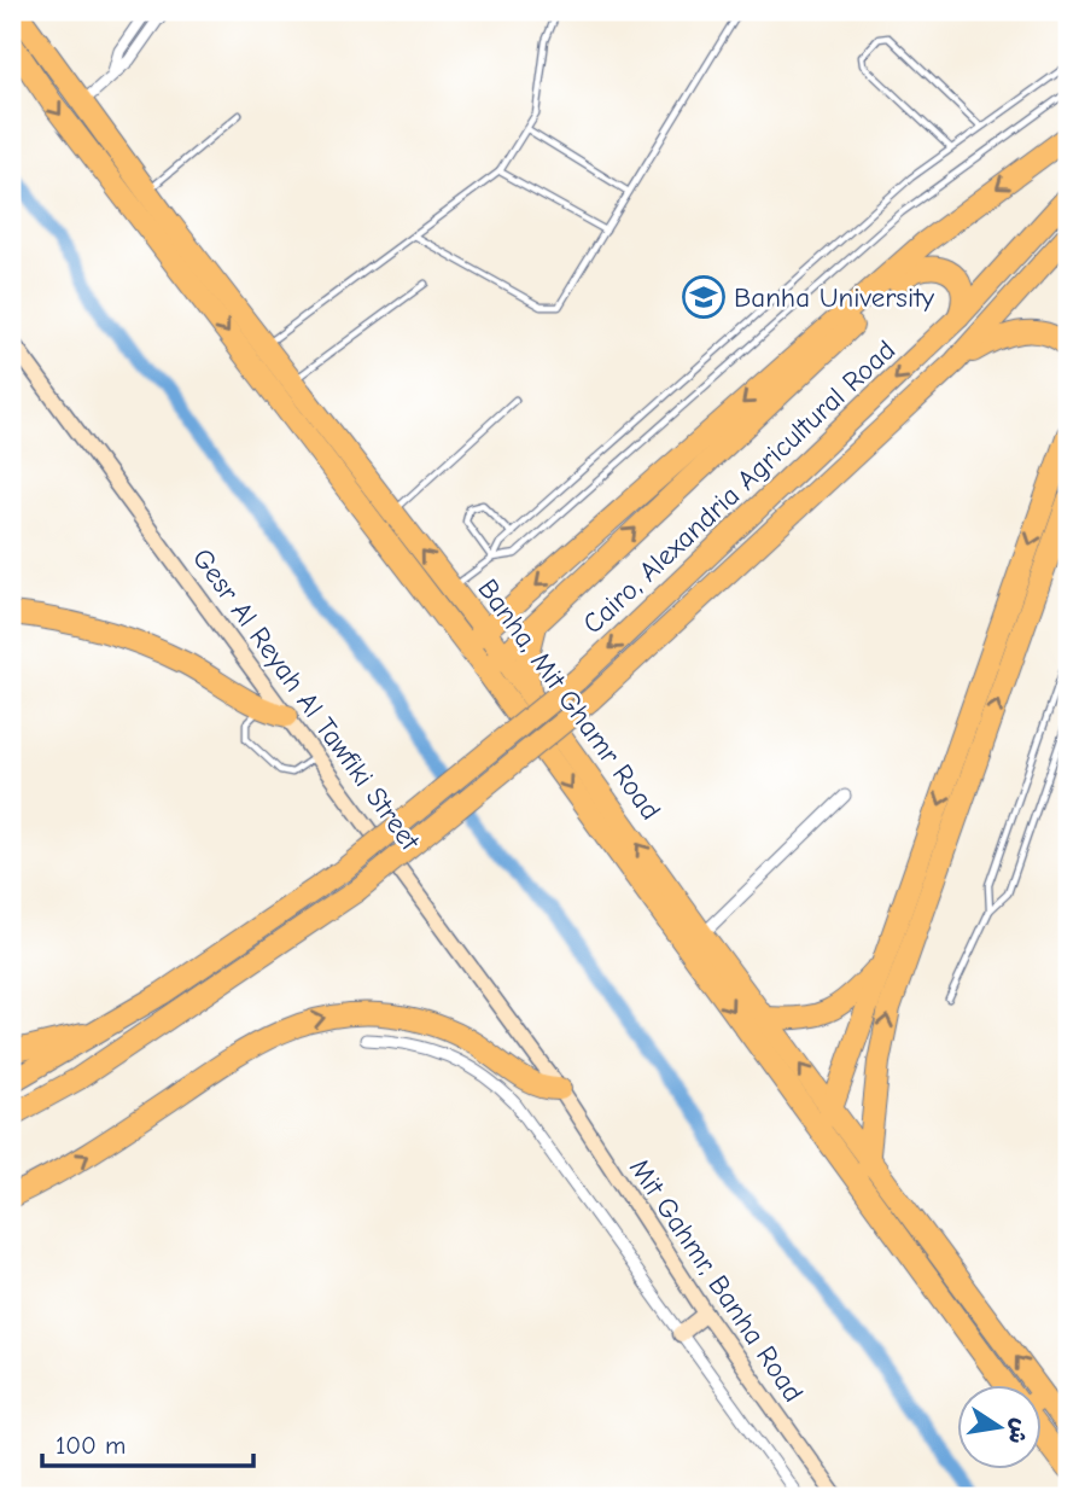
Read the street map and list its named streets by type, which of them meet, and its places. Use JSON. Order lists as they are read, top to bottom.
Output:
{
  "streets": {
    "highway": ["Cairo, Alexandria Agricultural Road", "Banha, Mit Ghamr Road"],
    "main road": ["Gesr Al Reyah Al Tawfiki Street", "Mit Gahmr, Banha Road"]
  },
  "crossings": [
    ["Gesr Al Reyah Al Tawfiki Street", "Mit Gahmr, Banha Road"]
  ],
  "places": {
    "school or university": ["Banha University"]
  },
  "scale_bar": "100 m",
  "north": "right"
}
